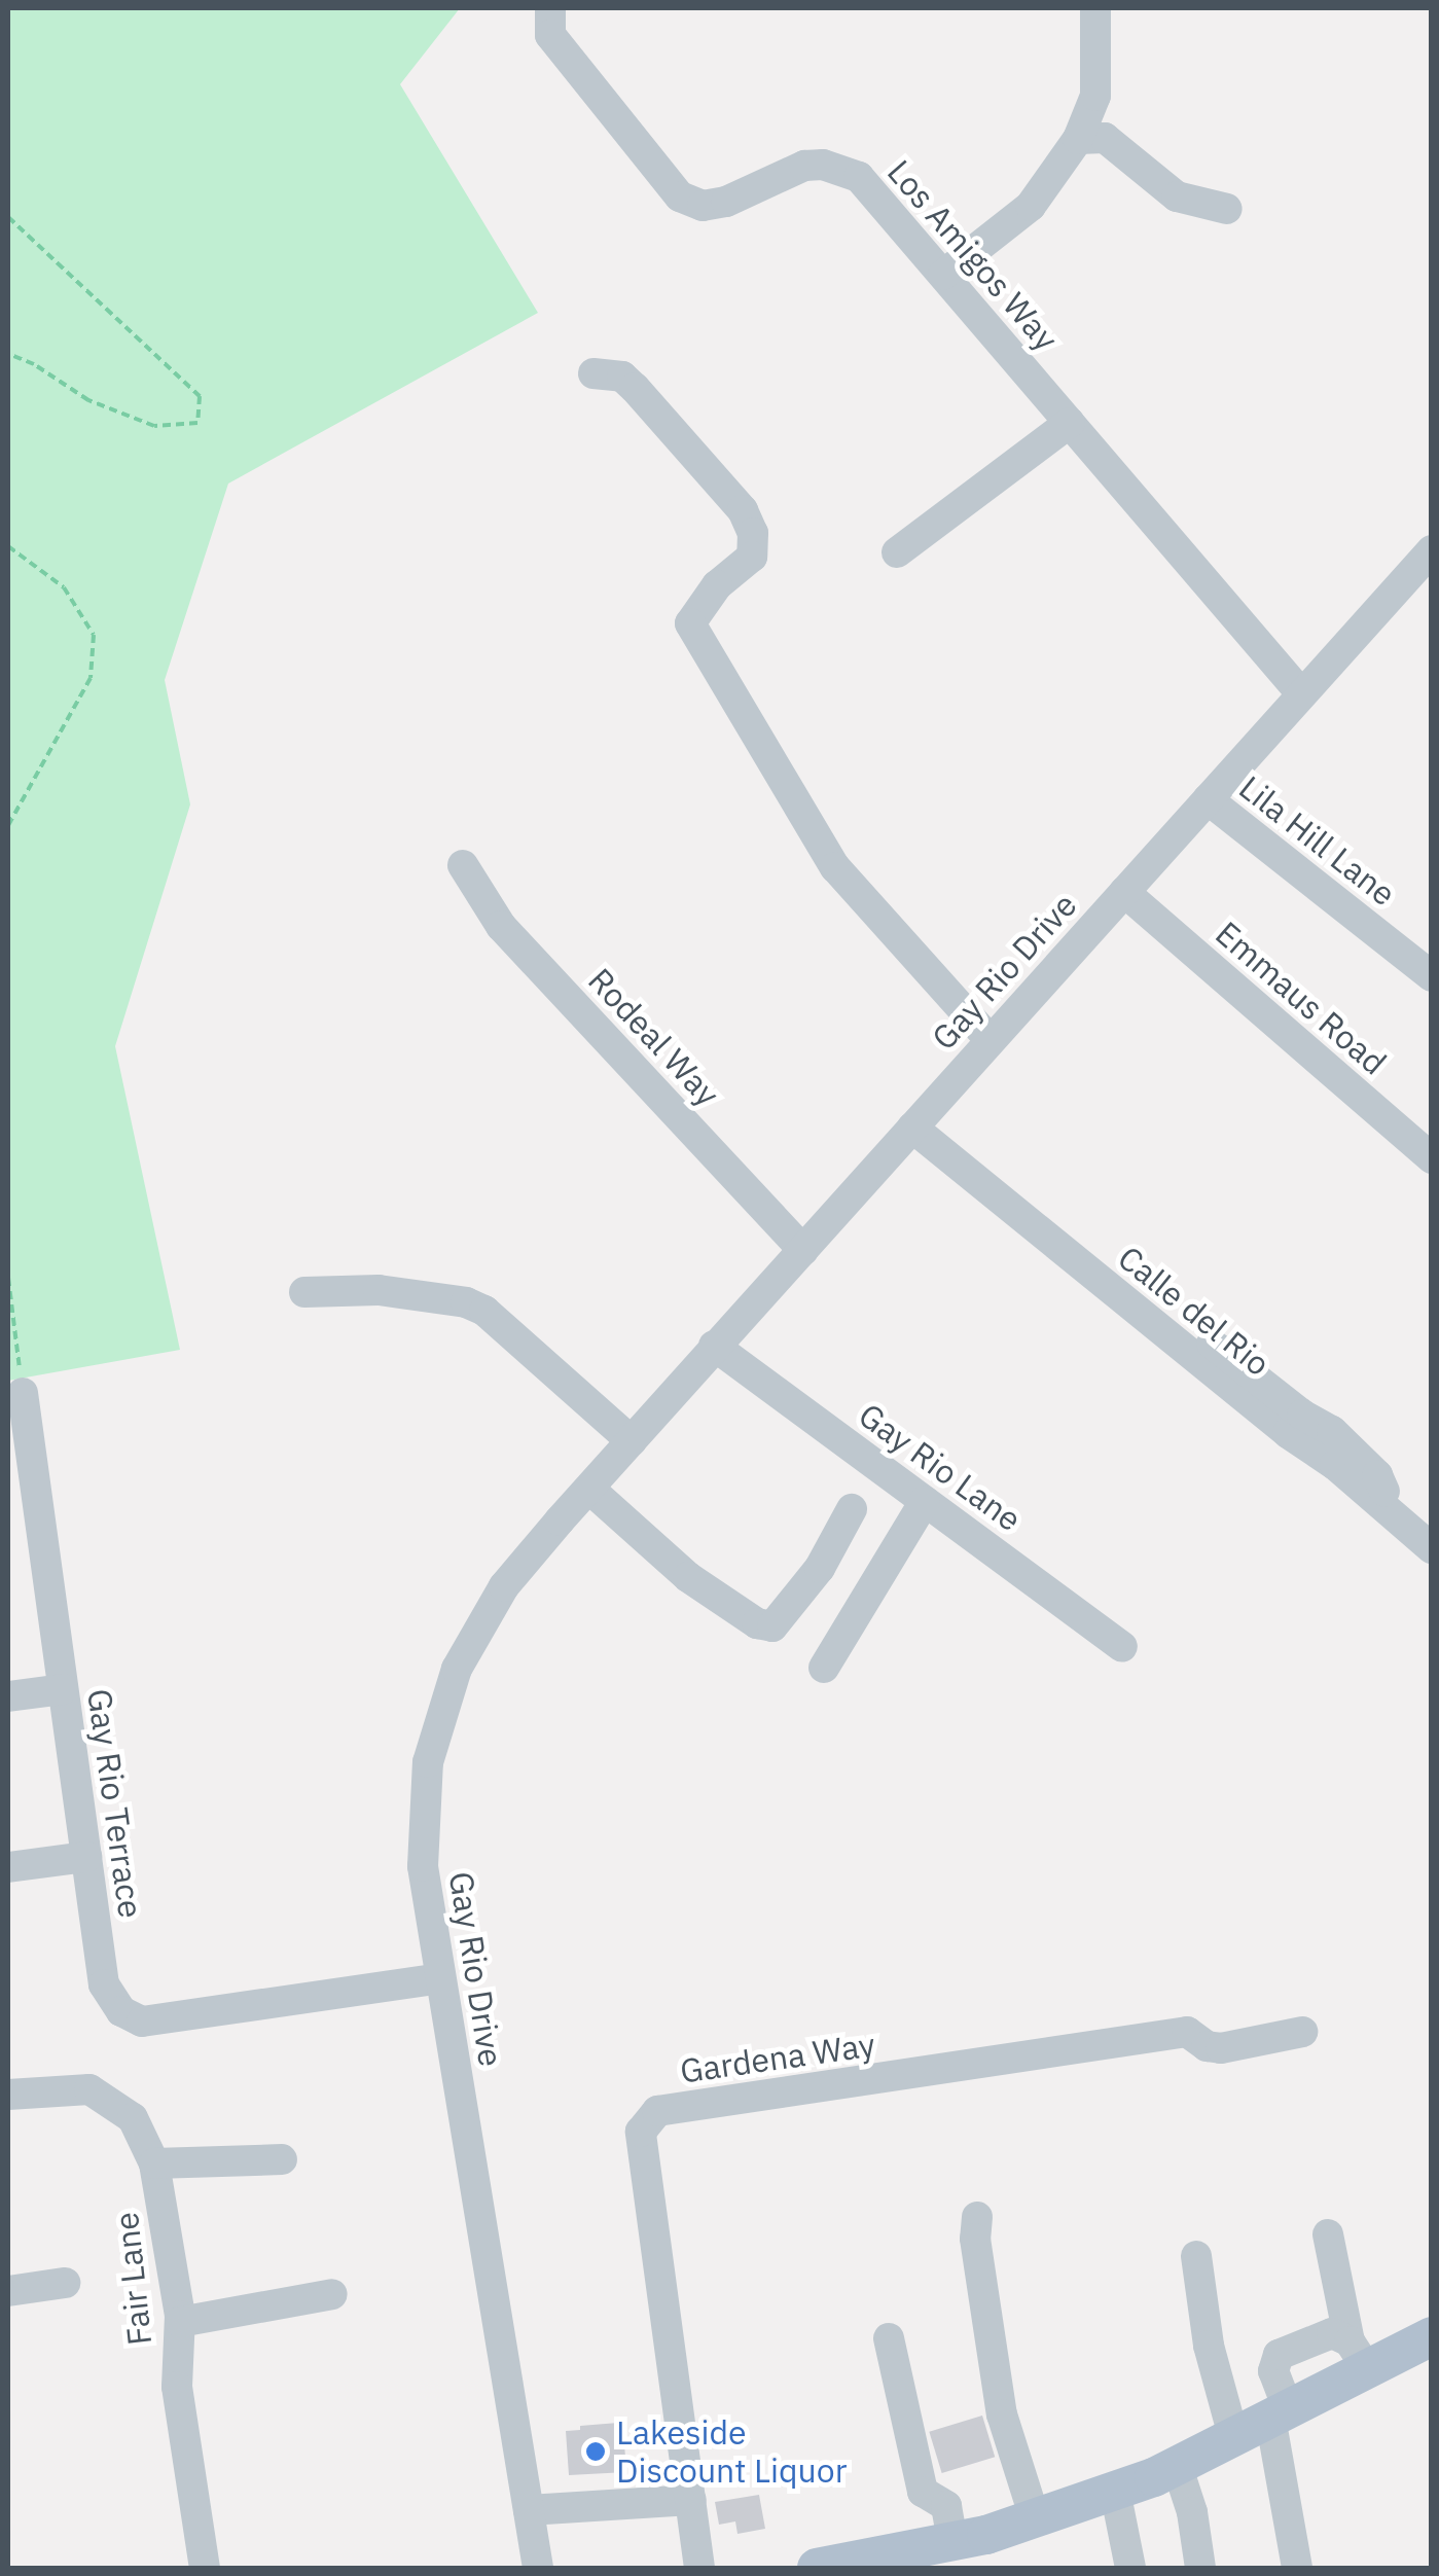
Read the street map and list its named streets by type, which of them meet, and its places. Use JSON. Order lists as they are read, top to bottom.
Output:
{
  "streets": {
    "street": [
      "Los Amigos Way",
      "Lila Hill Lane",
      "Gay Rio Drive",
      "Emmaus Road",
      "Rodeal Way",
      "Calle del Rio",
      "Gay Rio Lane",
      "Gay Rio Terrace",
      "Gardena Way",
      "Fair Lane"
    ]
  },
  "crossings": [
    ["Los Amigos Way", "Gay Rio Drive"],
    ["Lila Hill Lane", "Gay Rio Drive"],
    ["Gay Rio Drive", "Emmaus Road"],
    ["Gay Rio Drive", "Rodeal Way"],
    ["Gay Rio Drive", "Calle del Rio"],
    ["Gay Rio Drive", "Gay Rio Lane"],
    ["Gay Rio Drive", "Gay Rio Terrace"]
  ],
  "places": ["Lakeside Discount Liquor"]
}
